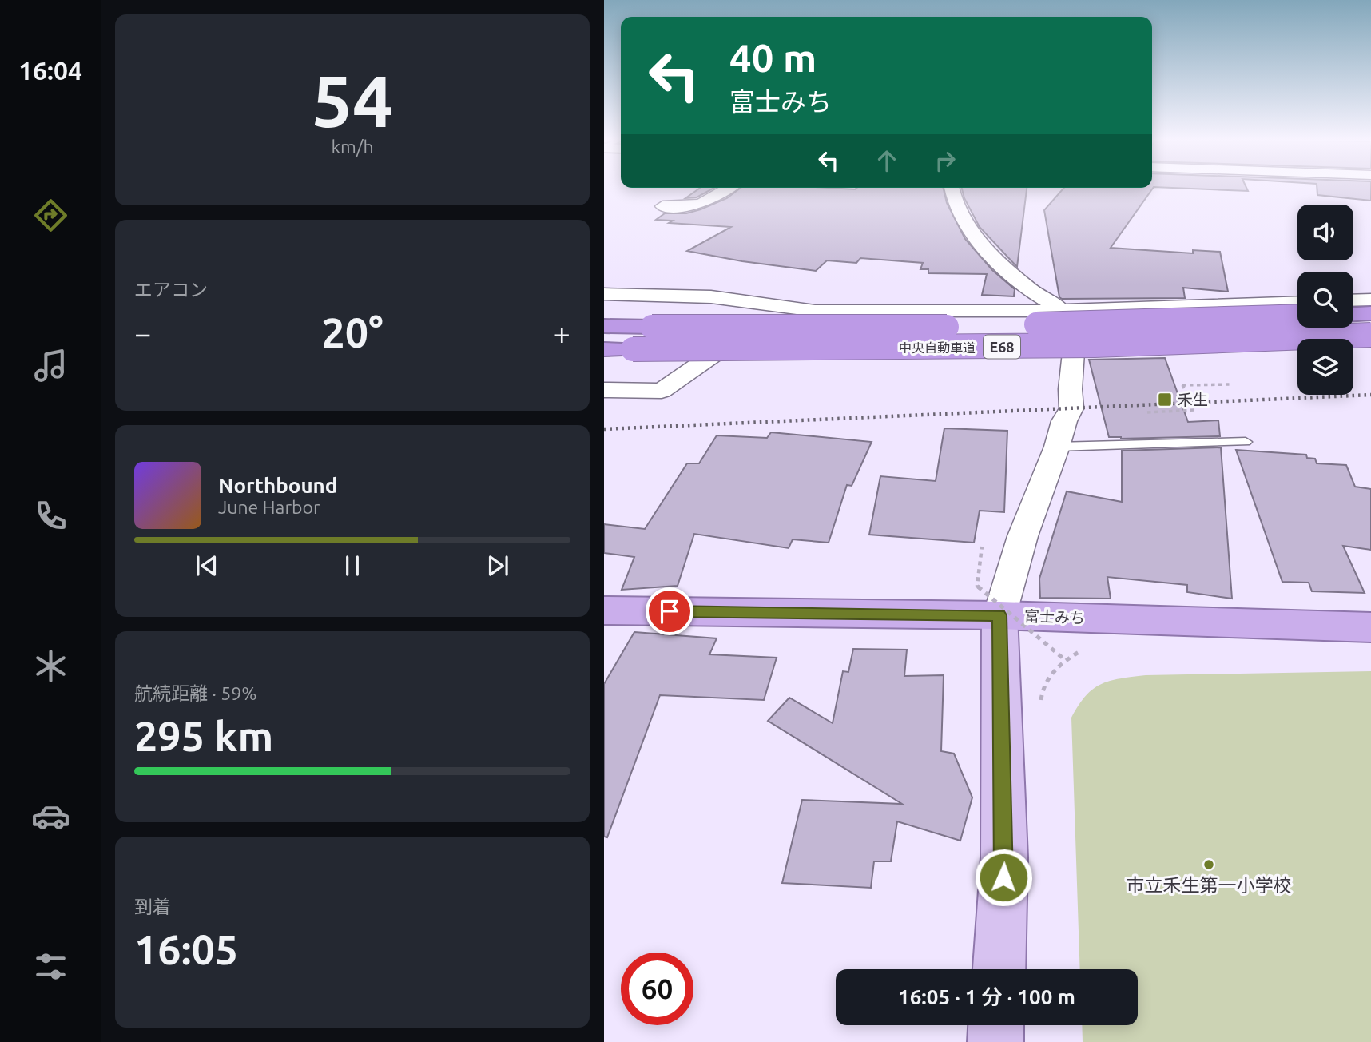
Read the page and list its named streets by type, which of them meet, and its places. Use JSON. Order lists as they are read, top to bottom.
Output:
{
  "streets": {
    "highway": ["E68", "中央自動車道", "富士みち"]
  },
  "places": {
    "transit": ["禾生"],
    "other": ["市立禾生第一小学校"]
  },
  "page": {
    "tabs": "16:04",
    "tile": [
      ["54", "km/h"],
      "エアコン",
      ["航続距離 · 59%", "295 km"],
      ["到着", "16:05"]
    ],
    "turn": ["40 m", "富士みち"],
    "heat": ["−", "20°", "+"],
    "song": ["Northbound", "June Harbor"],
    "limit": "60",
    "trip": "16:05 · 1 分 · 100 m"
  }
}
